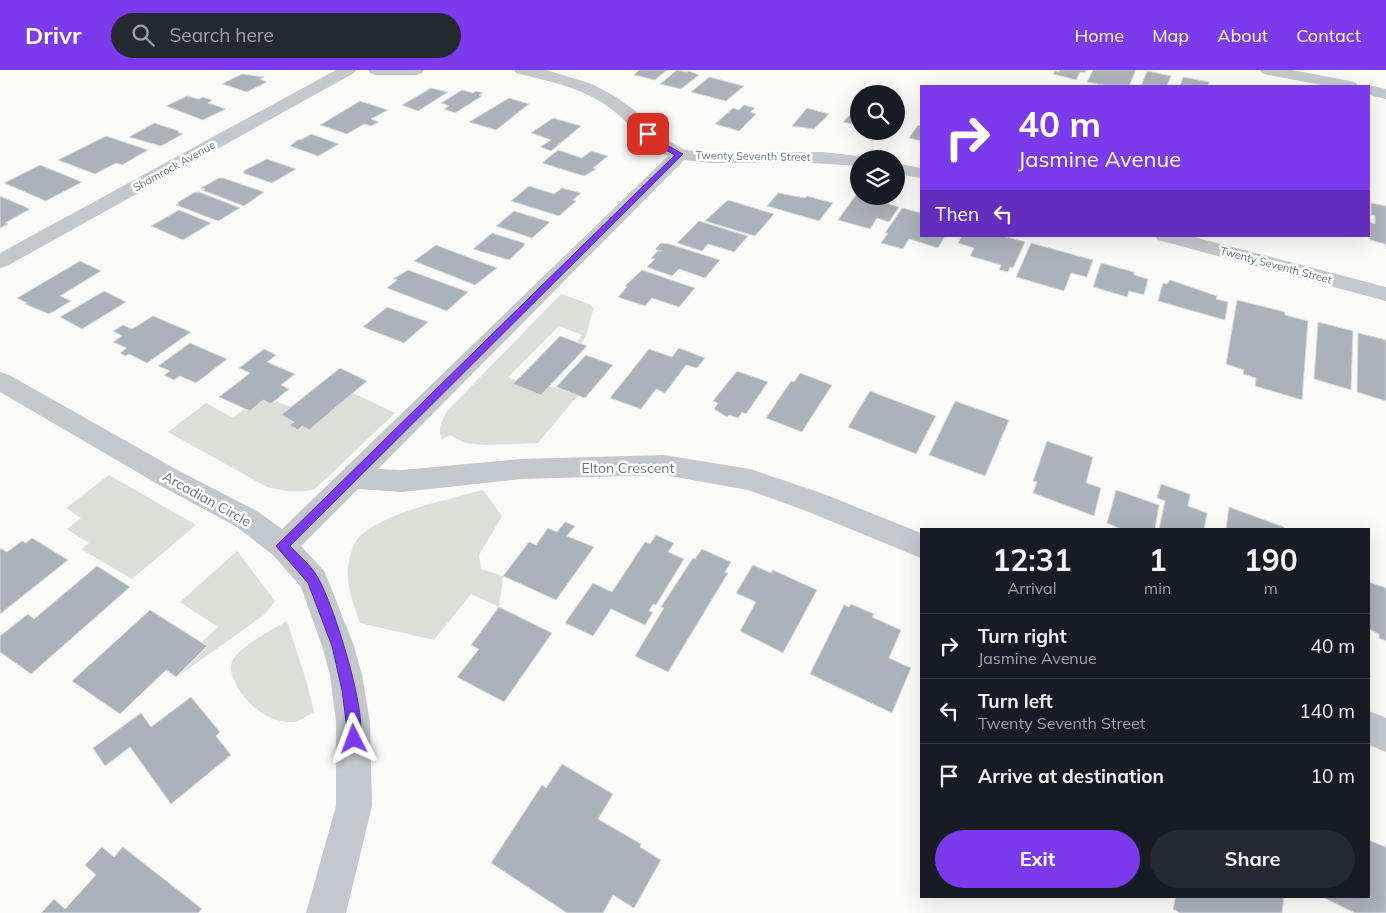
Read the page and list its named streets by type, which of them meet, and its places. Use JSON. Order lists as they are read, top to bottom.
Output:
{
  "streets": {
    "street": [
      "Twenty Seventh Street",
      "Shamrock Avenue",
      "Elton Crescent",
      "Arcadian Circle"
    ]
  },
  "page": {
    "header": "Drivr",
    "search": "Search here",
    "nav": [
      "Home",
      "Map",
      "About",
      "Contact"
    ],
    "turn": ["40 m", "Jasmine Avenue"],
    "then": "Then",
    "eta": [
      "12:31",
      "Arrival",
      "1",
      "min",
      "190",
      "m"
    ],
    "list": [
      {
        "name": "Turn right",
        "note": "Jasmine Avenue",
        "value": "40 m"
      },
      {
        "name": "Turn left",
        "note": "Twenty Seventh Street",
        "value": "140 m"
      },
      {
        "name": "Arrive at destination",
        "value": "10 m"
      }
    ],
    "buttons": ["Exit", "Share"]
  }
}
